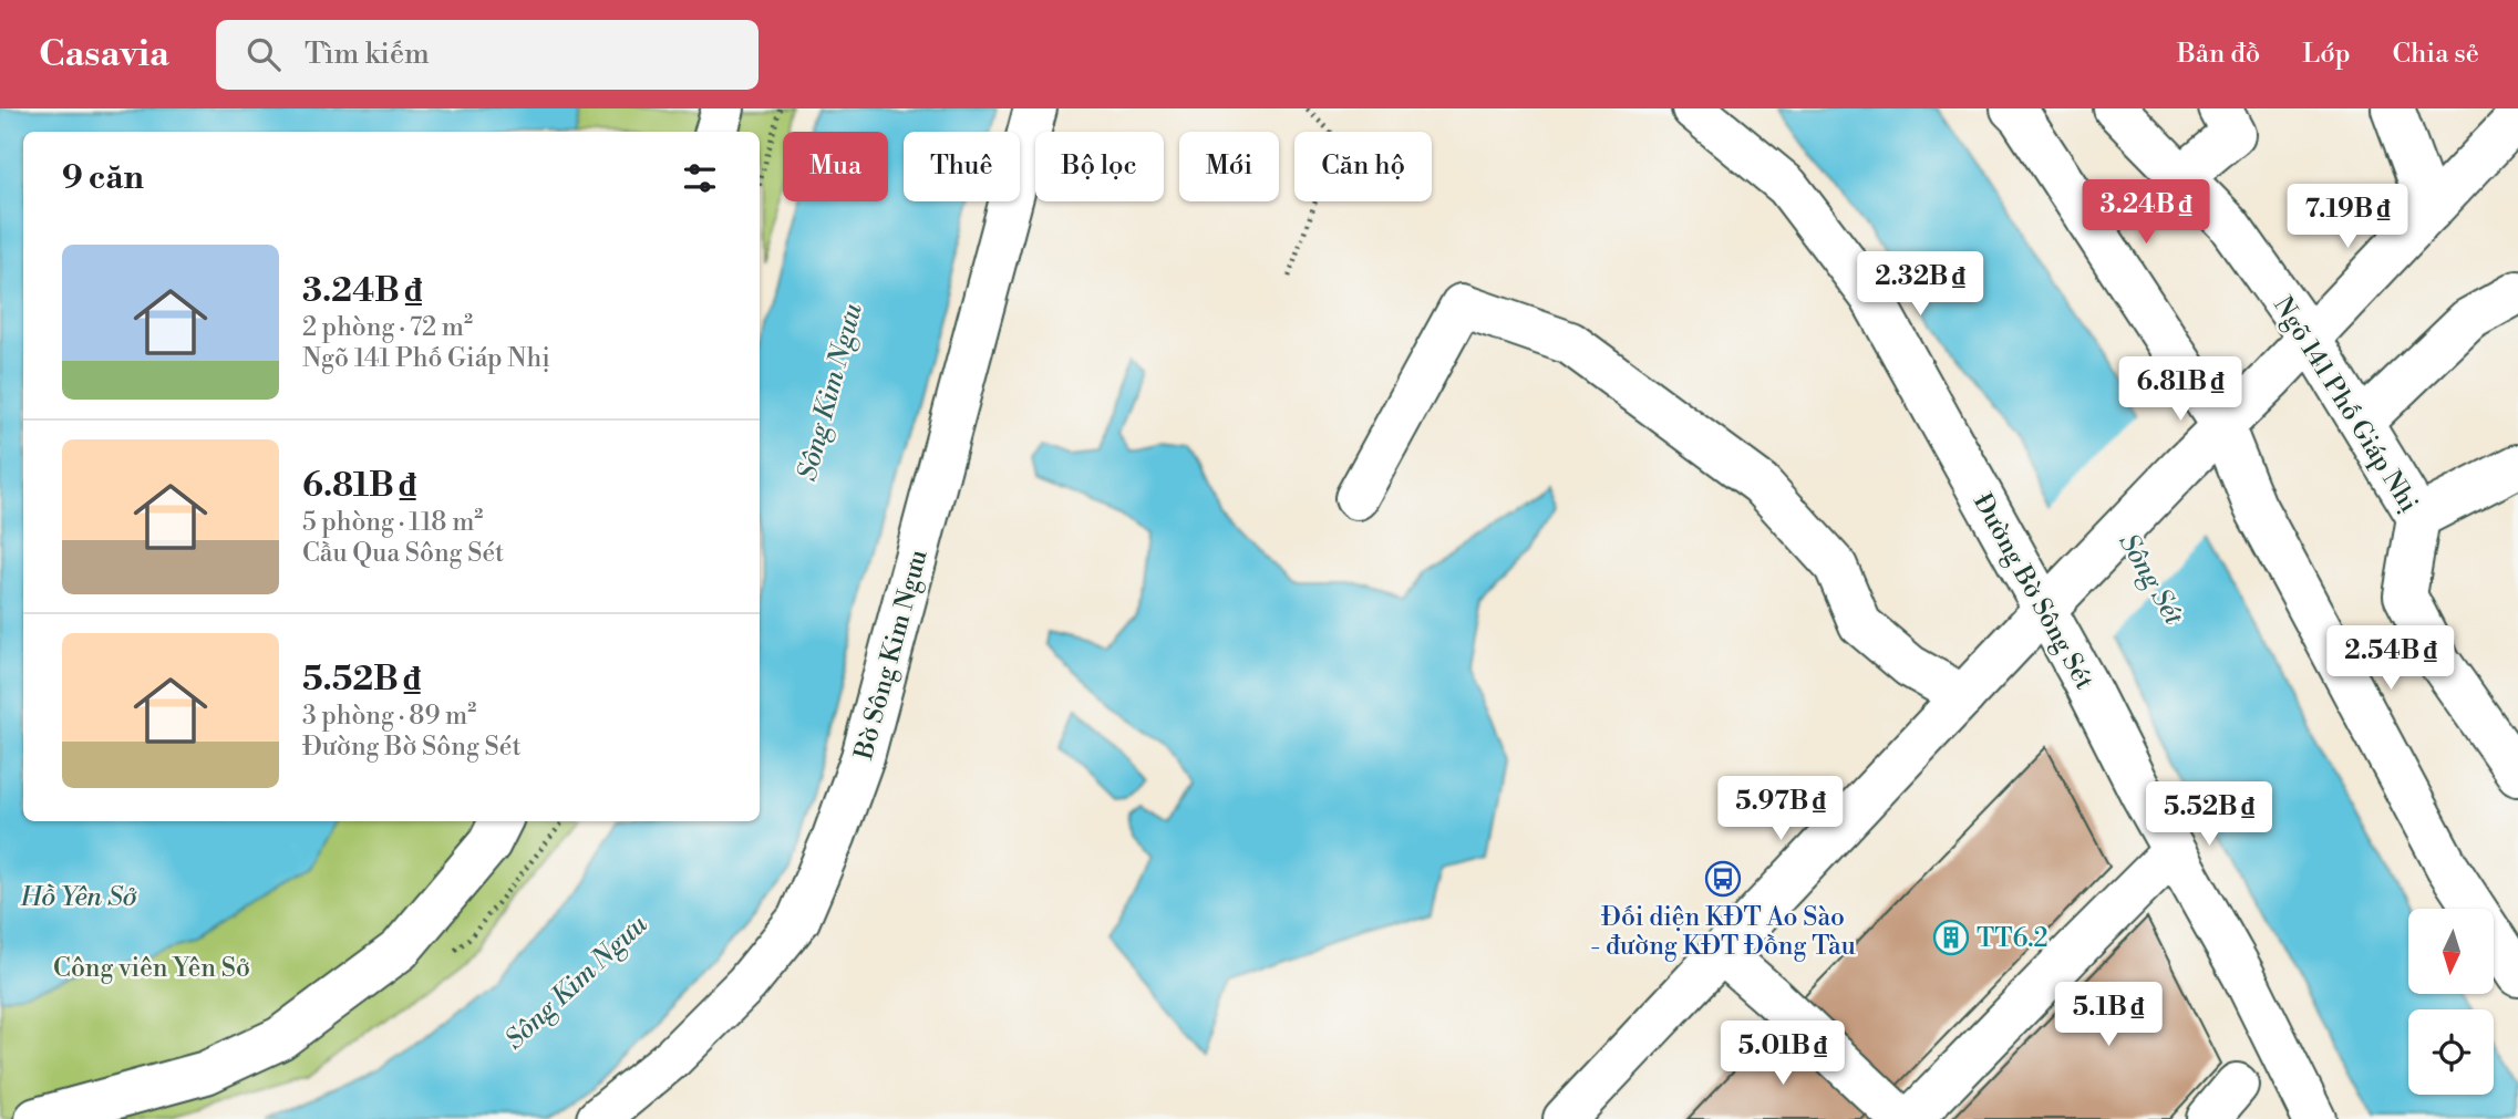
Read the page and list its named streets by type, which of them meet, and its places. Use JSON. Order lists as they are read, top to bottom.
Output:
{
  "streets": {
    "street": ["Ngõ 141 Phố Giáp Nhị", "Đường Bờ Sông Sét", "Bờ Sông Kim Ngưu"]
  },
  "water": ["Sông Kim Ngưu", "Sông Sét", "Hồ Yên Sở"],
  "parks": ["Công viên Yên Sở"],
  "places": {
    "bus stop": ["Đối diện KĐT Ao Sào - đường KĐT Đồng Tàu"],
    "building": ["TT6.2"]
  },
  "north": "bottom",
  "page": {
    "header": "Casavia",
    "search": "Tìm kiếm",
    "nav": ["Bản đồ", "Lớp", "Chia sẻ"],
    "chip": [
      "Mua",
      "Thuê",
      "Bộ lọc",
      "Mới",
      "Căn hộ"
    ],
    "heading": "9 căn",
    "price": [
      "3.24B ₫",
      "7.19B ₫",
      "2.32B ₫",
      "6.81B ₫",
      "2.54B ₫",
      "5.97B ₫",
      "5.52B ₫",
      "5.1B ₫",
      "5.01B ₫"
    ],
    "list": [
      {
        "name": "3.24B ₫",
        "note": "2 phòng · 72 m² · Ngõ 141 Phố Giáp Nhị"
      },
      {
        "name": "6.81B ₫",
        "note": "5 phòng · 118 m² · Cầu Qua Sông Sét"
      },
      {
        "name": "5.52B ₫",
        "note": "3 phòng · 89 m² · Đường Bờ Sông Sét"
      }
    ]
  }
}
